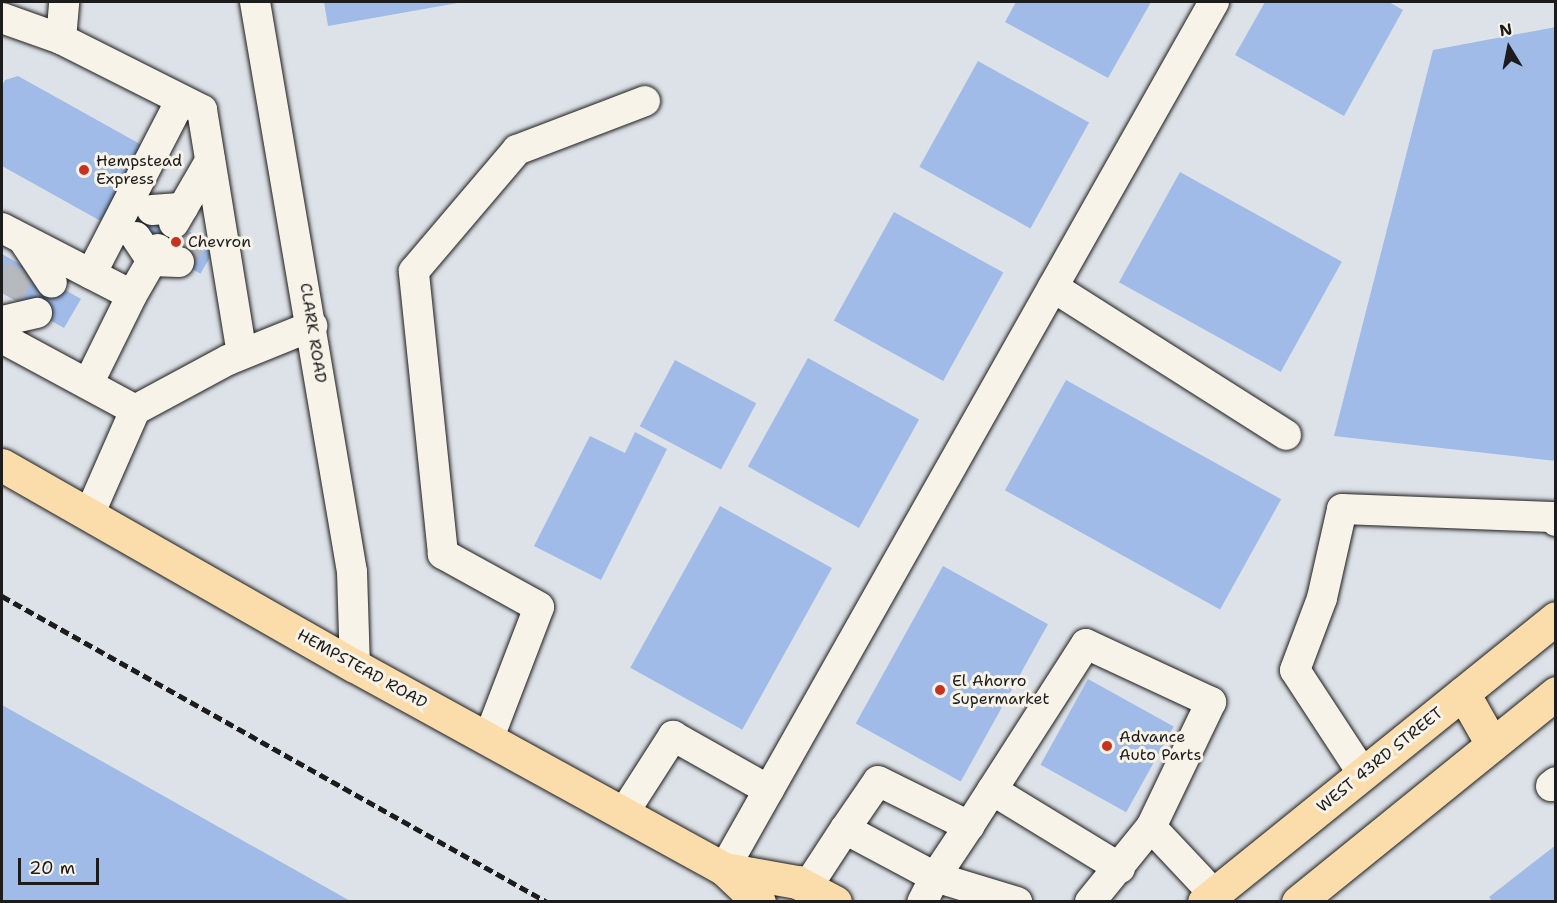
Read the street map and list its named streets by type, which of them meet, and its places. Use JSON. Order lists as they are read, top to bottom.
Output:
{
  "streets": {
    "main road": ["HEMPSTEAD ROAD", "WEST 43RD STREET"],
    "street": ["CLARK ROAD"]
  },
  "crossings": [
    ["CLARK ROAD", "HEMPSTEAD ROAD"]
  ],
  "places": [
    "Hempstead Express",
    "Chevron",
    "El Ahorro Supermarket",
    "Advance Auto Parts"
  ],
  "scale_bar": "20 m",
  "north": "top"
}
